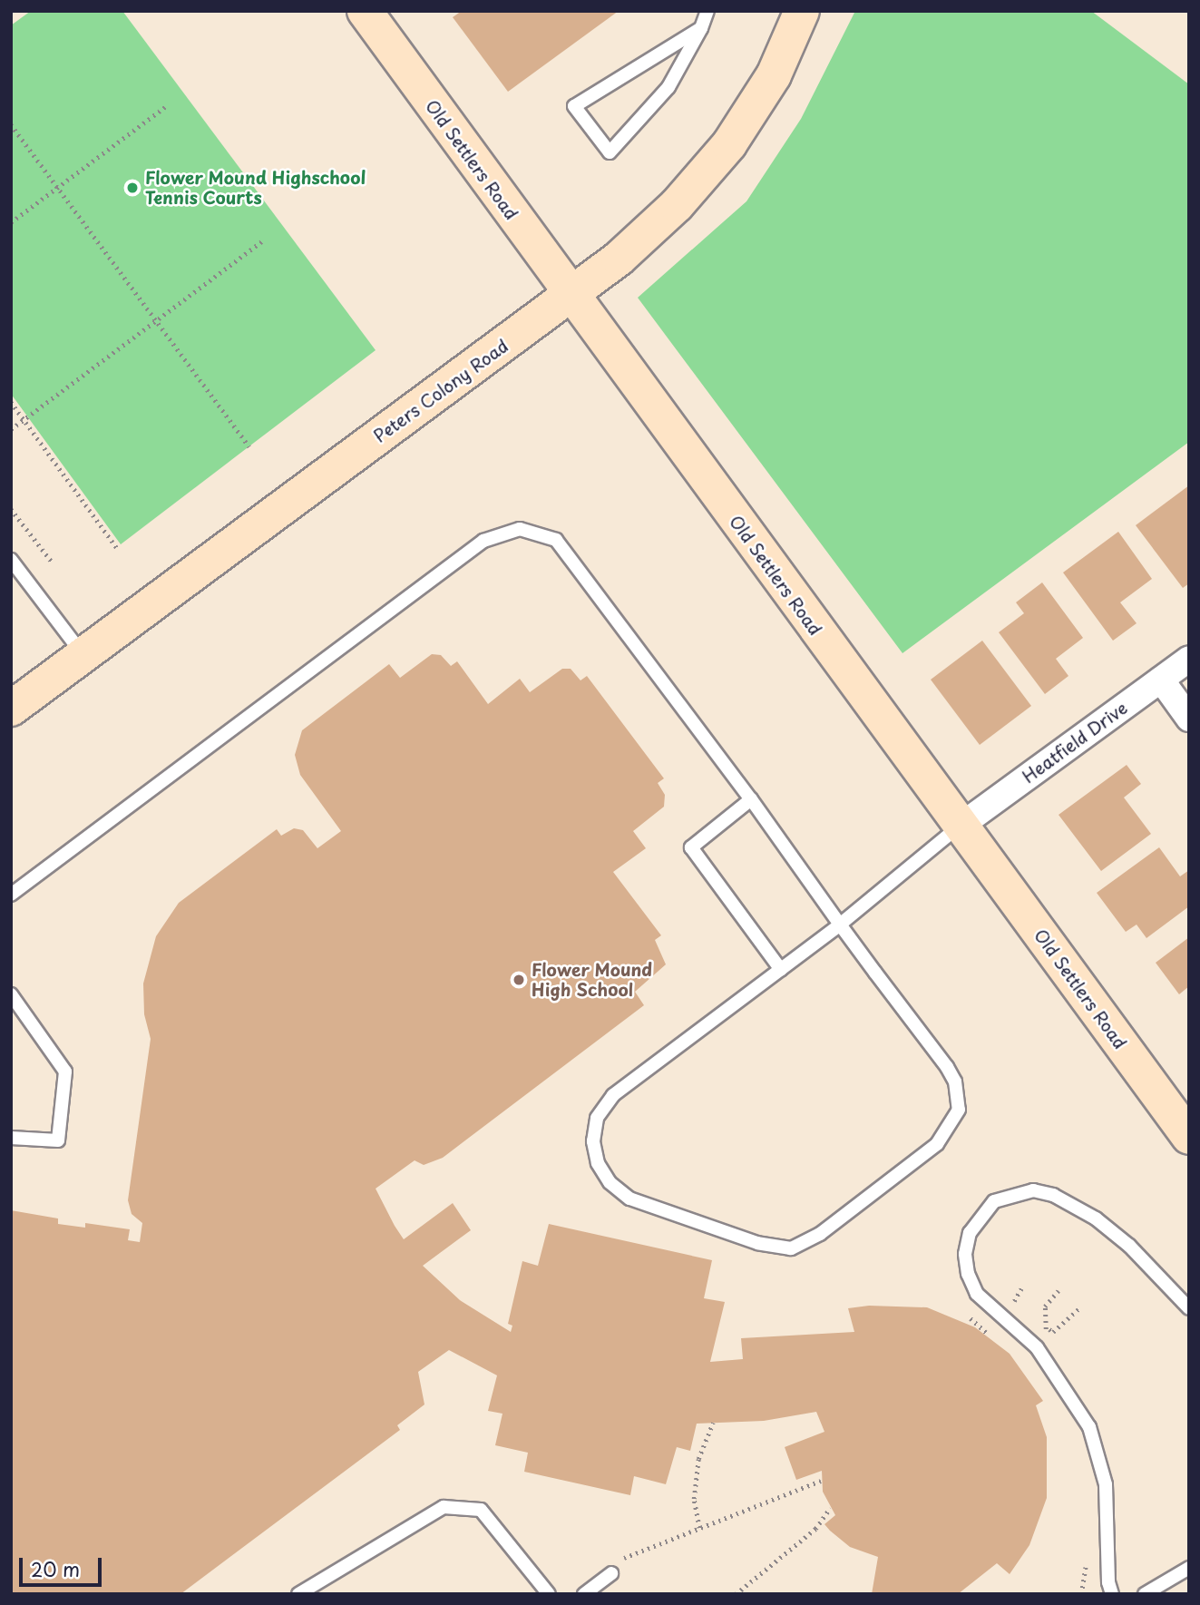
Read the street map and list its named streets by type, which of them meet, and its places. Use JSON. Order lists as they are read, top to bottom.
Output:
{
  "streets": {
    "main road": ["Old Settlers Road", "Peters Colony Road"],
    "street": ["Heatfield Drive"]
  },
  "crossings": [
    ["Old Settlers Road", "Peters Colony Road"],
    ["Old Settlers Road", "Heatfield Drive"]
  ],
  "places": ["Flower Mound Highschool Tennis Courts", "Flower Mound High School"],
  "scale_bar": "20 m"
}
